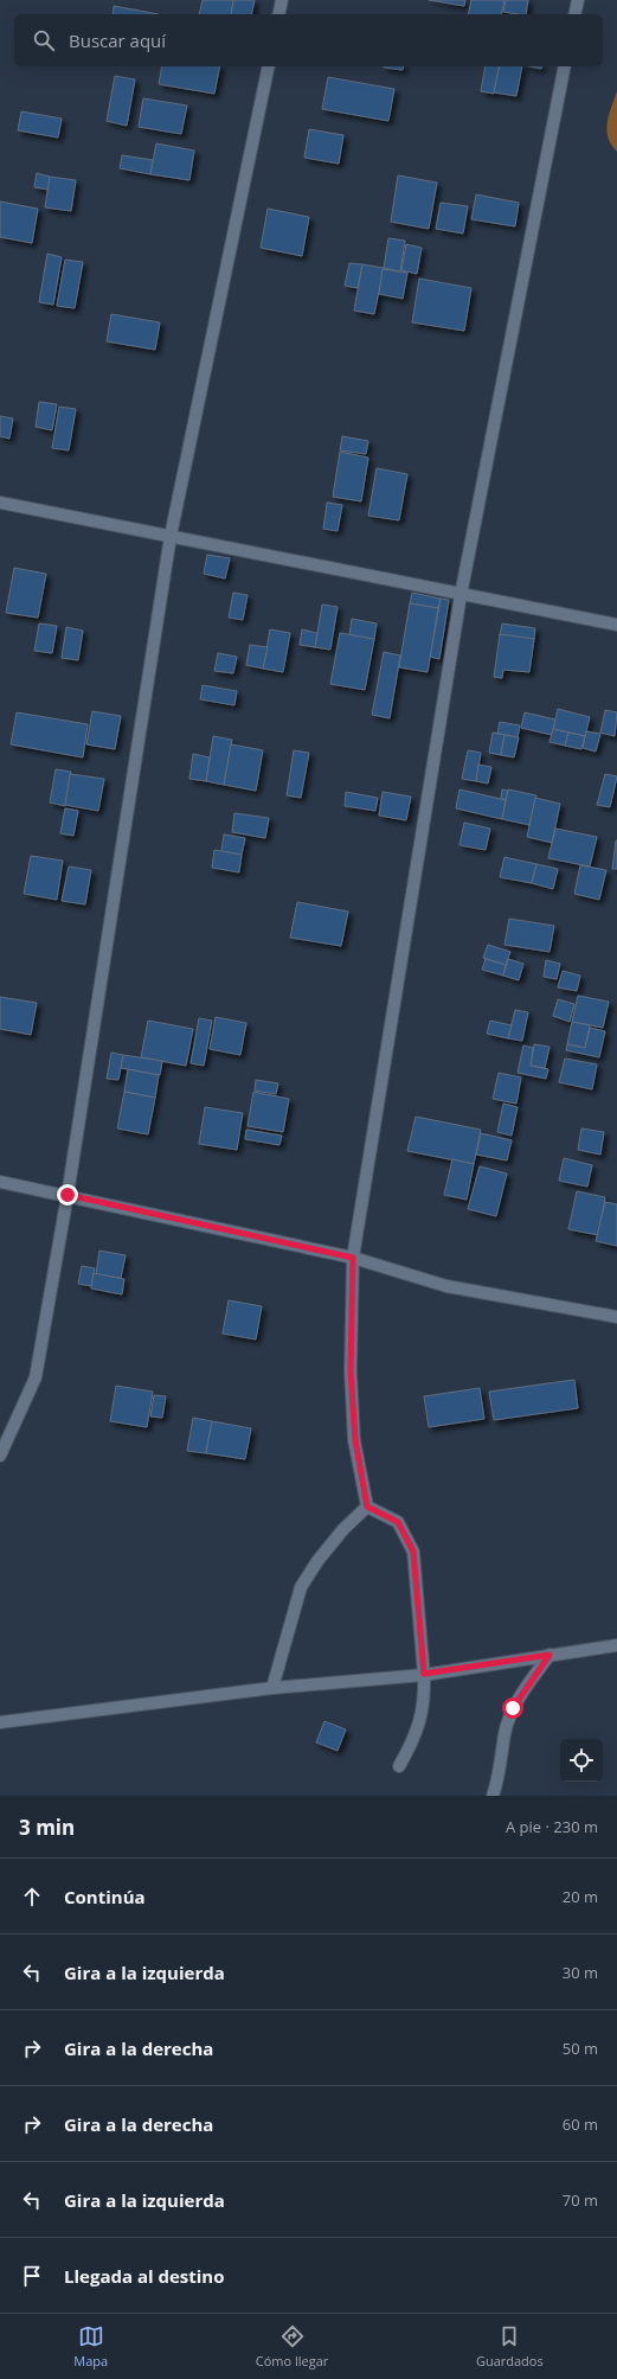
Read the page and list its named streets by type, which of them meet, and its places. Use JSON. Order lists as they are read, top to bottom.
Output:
{
  "page": {
    "search": "Buscar aquí",
    "heading": ["3 min", "A pie · 230 m"],
    "list": [
      ["Continúa", "20 m"],
      ["Gira a la izquierda", "30 m"],
      ["Gira a la derecha", "50 m"],
      ["Gira a la derecha", "60 m"],
      ["Gira a la izquierda", "70 m"],
      "Llegada al destino"
    ],
    "nav": ["Mapa", "Cómo llegar", "Guardados"]
  }
}
